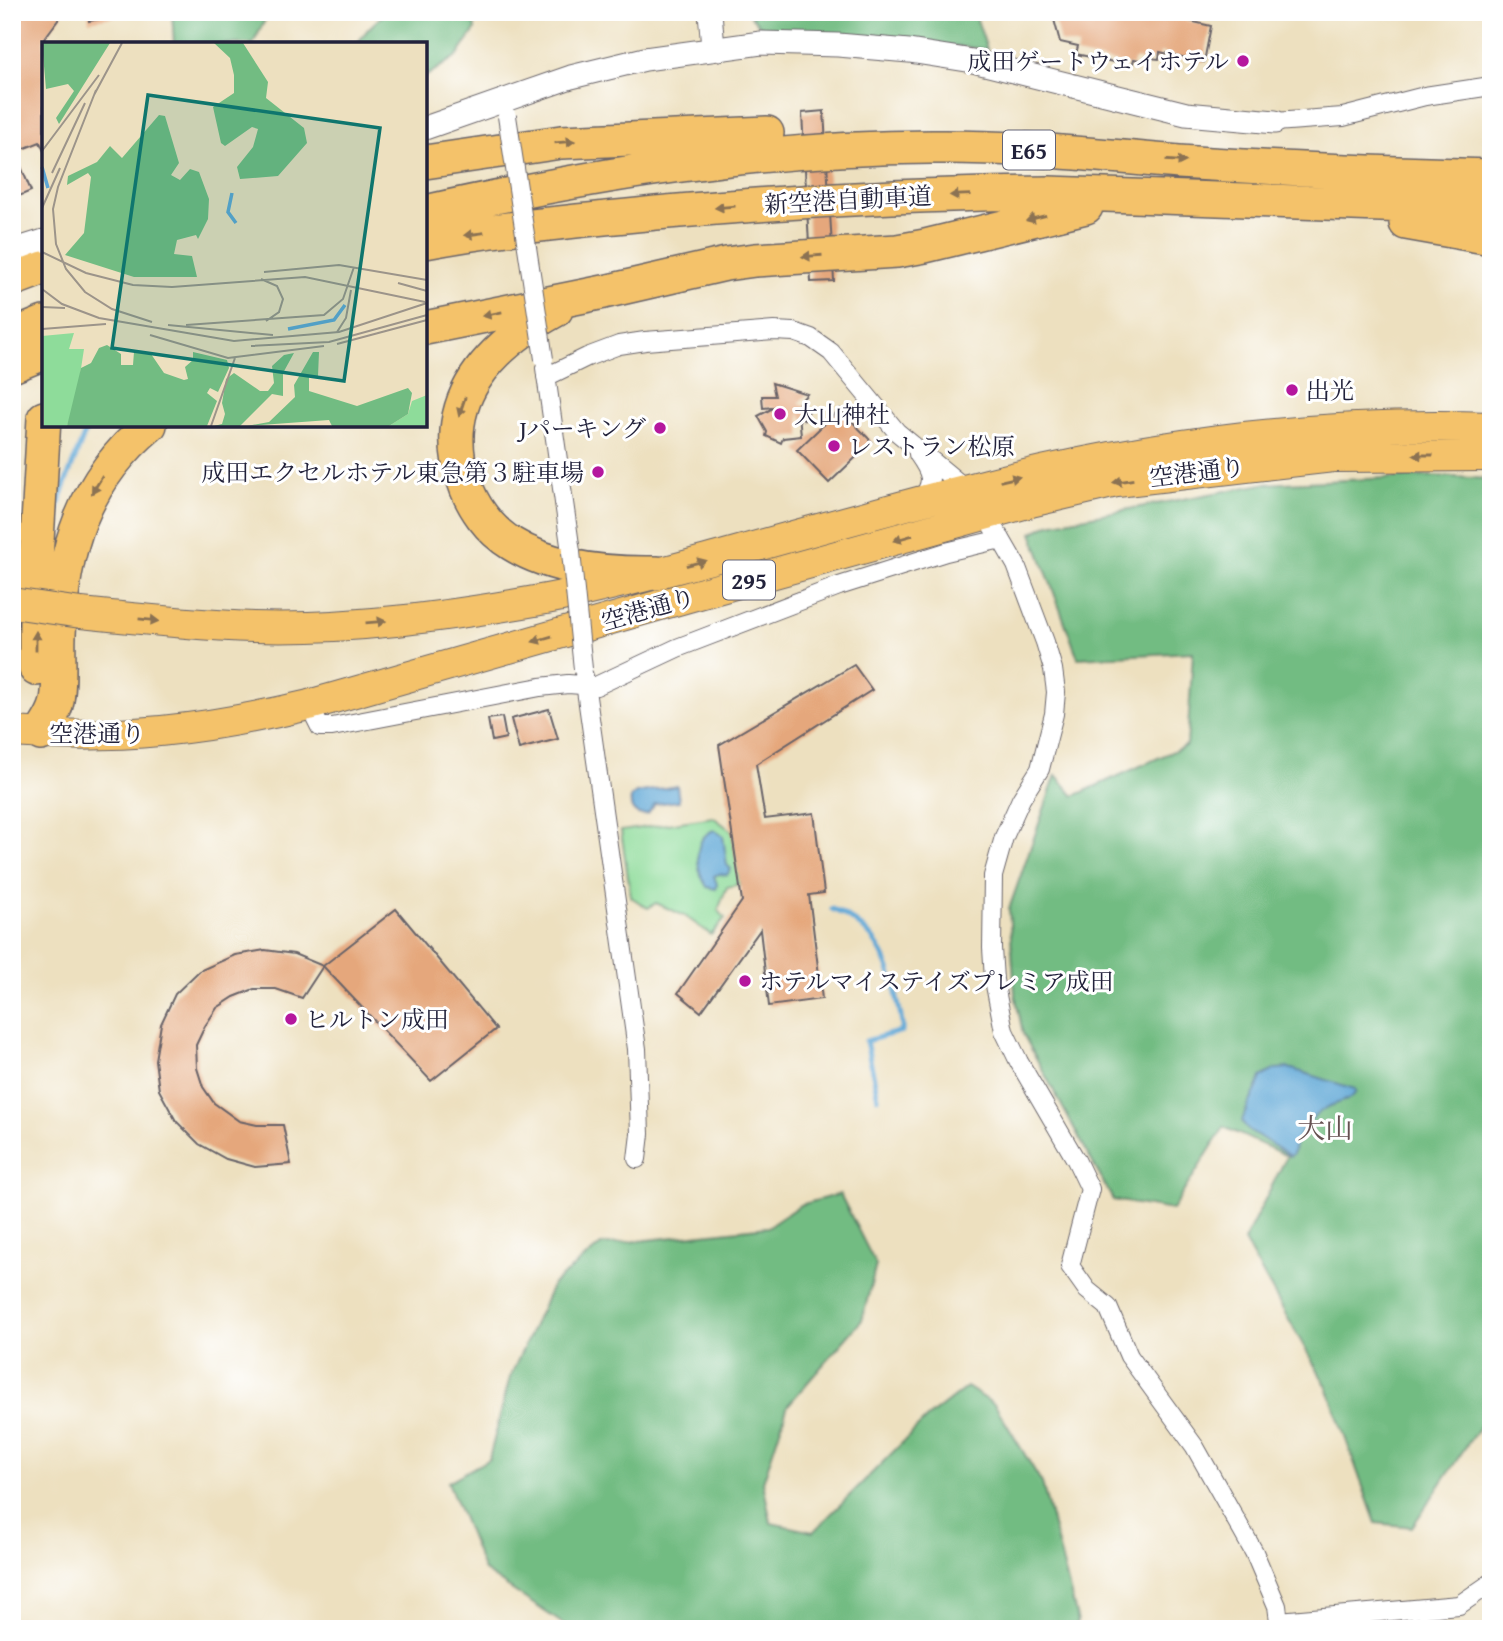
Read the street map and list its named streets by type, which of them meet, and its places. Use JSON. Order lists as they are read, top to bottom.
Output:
{
  "streets": {
    "highway": [
      "E65",
      "新空港自動車道",
      "空港通り",
      "295"
    ]
  },
  "districts": ["大山"],
  "places": [
    "成田ゲートウェイホテル",
    "出光",
    "大山神社",
    "Jパーキング",
    "レストラン松原",
    "成田エクセルホテル東急第３駐車場",
    "ホテルマイステイズプレミア成田",
    "ヒルトン成田"
  ]
}
